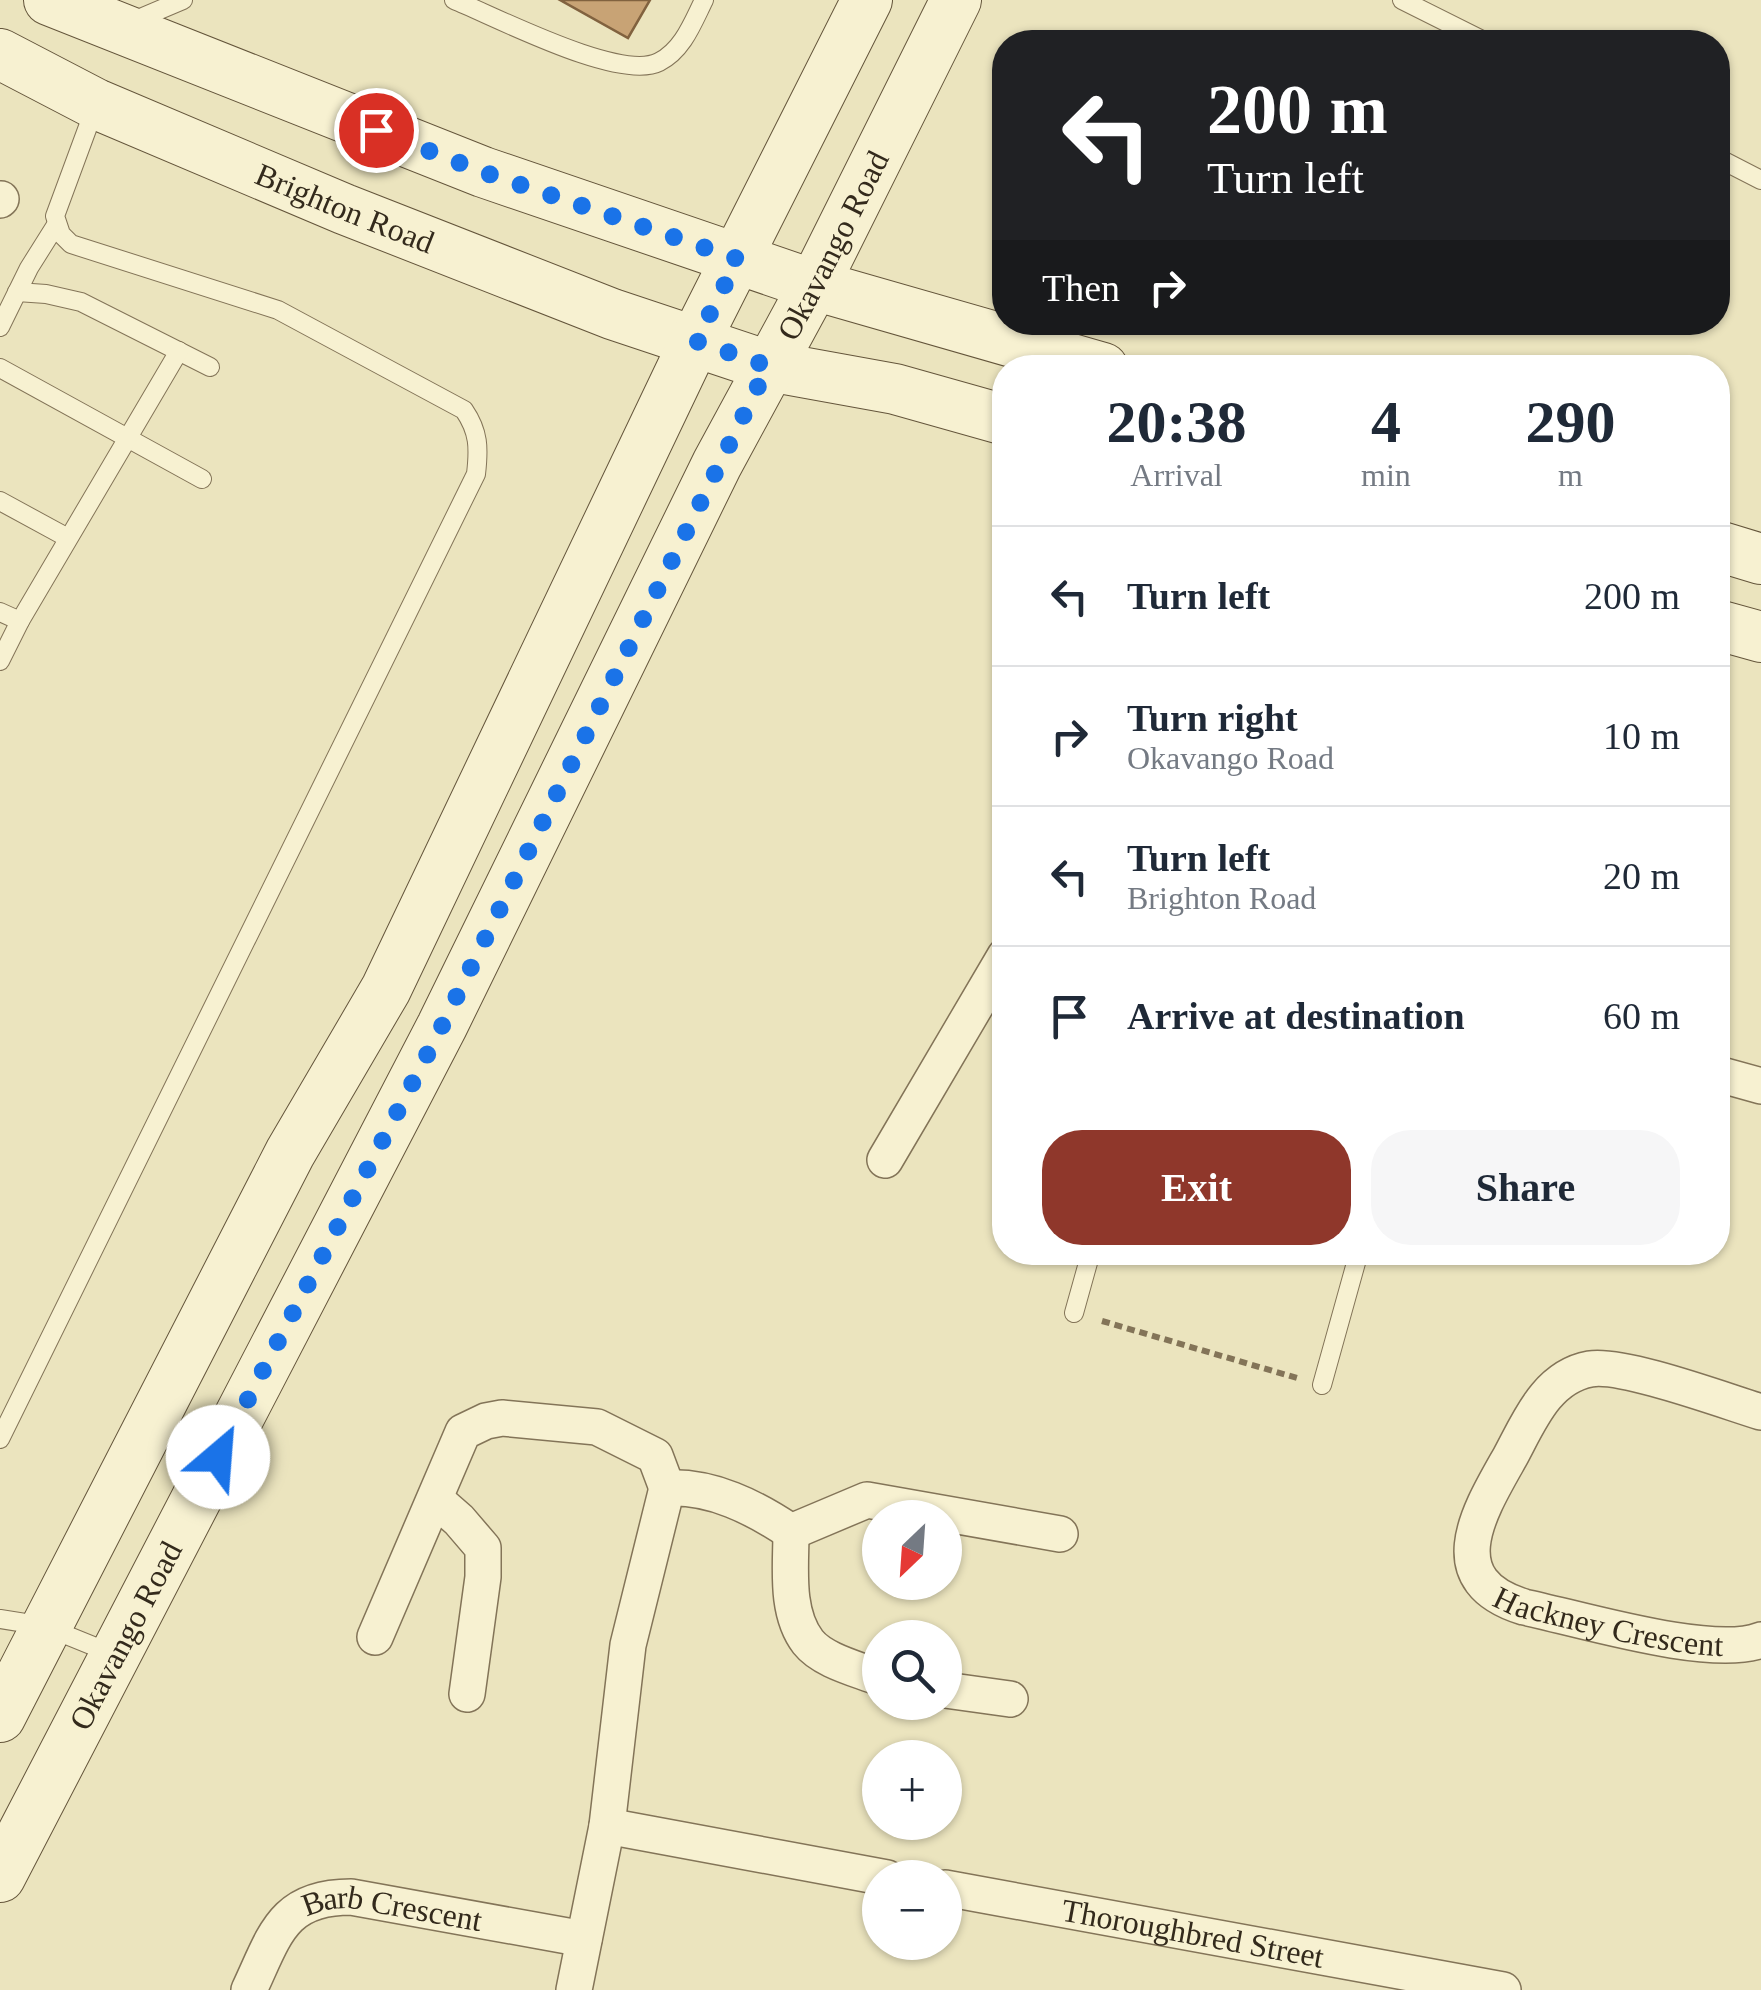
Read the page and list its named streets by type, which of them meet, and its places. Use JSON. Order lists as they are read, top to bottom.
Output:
{
  "streets": {
    "main road": ["Brighton Road", "Okavango Road"],
    "street": ["Hackney Crescent", "Barb Crescent", "Thoroughbred Street"]
  },
  "crossings": [
    ["Brighton Road", "Okavango Road"]
  ],
  "north": "bottom left",
  "page": {
    "turn": ["200 m", "Turn left"],
    "then": "Then",
    "eta": [
      "20:38",
      "Arrival",
      "4",
      "min",
      "290",
      "m"
    ],
    "list": [
      {
        "name": "Turn left",
        "value": "200 m"
      },
      {
        "name": "Turn right",
        "note": "Okavango Road",
        "value": "10 m"
      },
      {
        "name": "Turn left",
        "note": "Brighton Road",
        "value": "20 m"
      },
      {
        "name": "Arrive at destination",
        "value": "60 m"
      }
    ],
    "buttons": ["Exit", "Share"],
    "map_buttons": ["+", "−"]
  }
}
